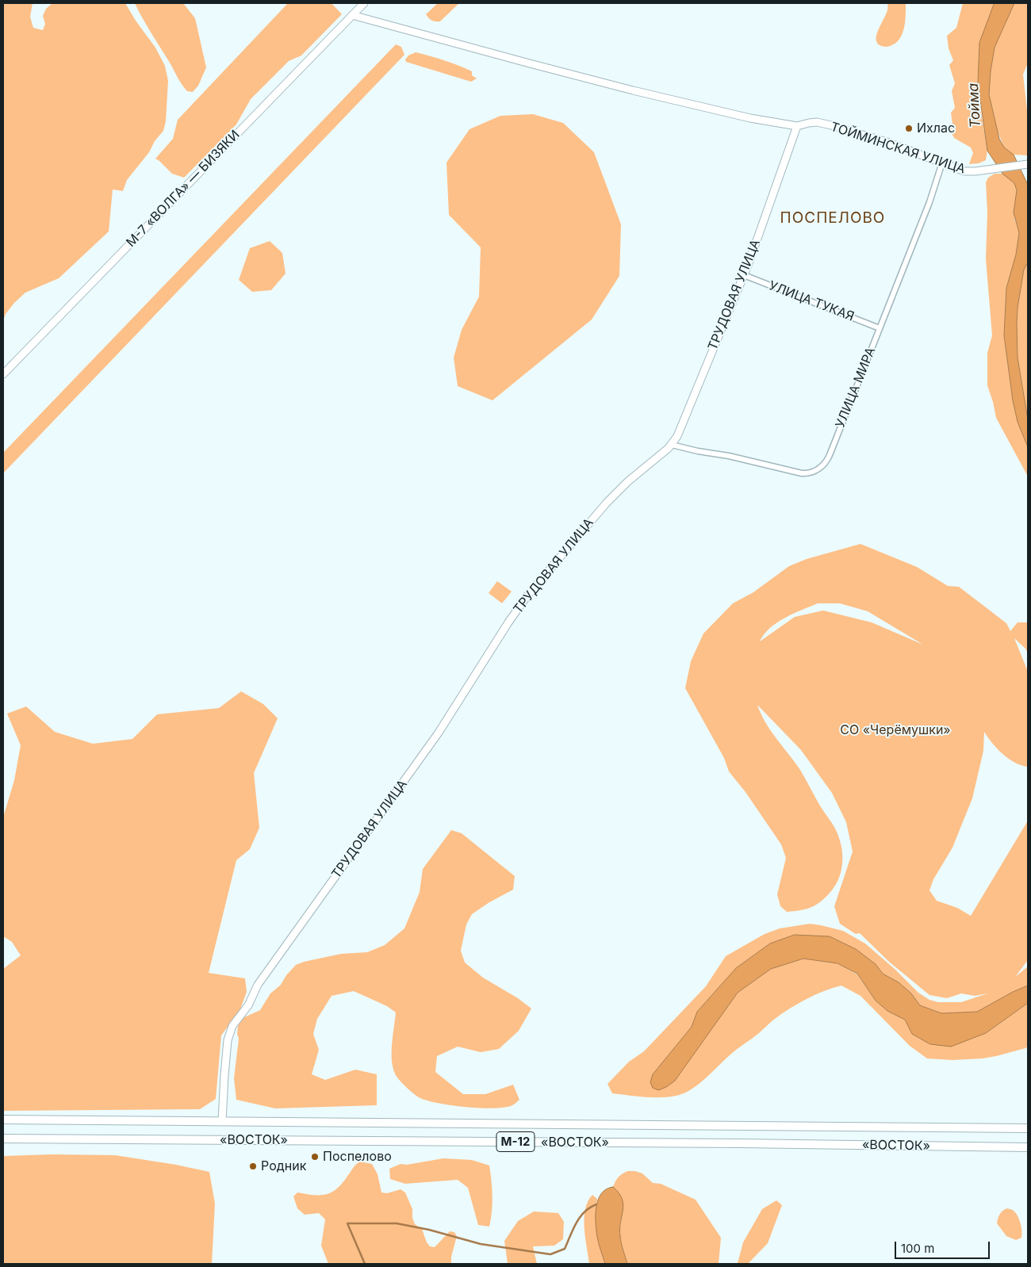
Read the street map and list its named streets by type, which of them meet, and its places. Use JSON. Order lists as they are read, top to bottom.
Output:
{
  "streets": {
    "main road": ["«ВОСТОК»", "М-12"],
    "street": [
      "ТОЙМИНСКАЯ УЛИЦА",
      "М-7 «ВОЛГА» — БИЗЯКИ",
      "ТРУДОВАЯ УЛИЦА",
      "УЛИЦА ТУКАЯ",
      "УЛИЦА МИРА"
    ]
  },
  "crossings": [
    ["ТОЙМИНСКАЯ УЛИЦА", "ТРУДОВАЯ УЛИЦА"],
    ["ТОЙМИНСКАЯ УЛИЦА", "УЛИЦА МИРА"],
    ["ТРУДОВАЯ УЛИЦА", "УЛИЦА ТУКАЯ"],
    ["ТРУДОВАЯ УЛИЦА", "УЛИЦА МИРА"],
    ["ТРУДОВАЯ УЛИЦА", "«ВОСТОК»"],
    ["УЛИЦА ТУКАЯ", "УЛИЦА МИРА"]
  ],
  "districts": ["ПОСПЕЛОВО"],
  "water": ["Тойма"],
  "parks": ["СО «Черёмушки»"],
  "places": ["Ихлас", "Поспелово", "Родник"],
  "scale_bar": "100 m"
}
